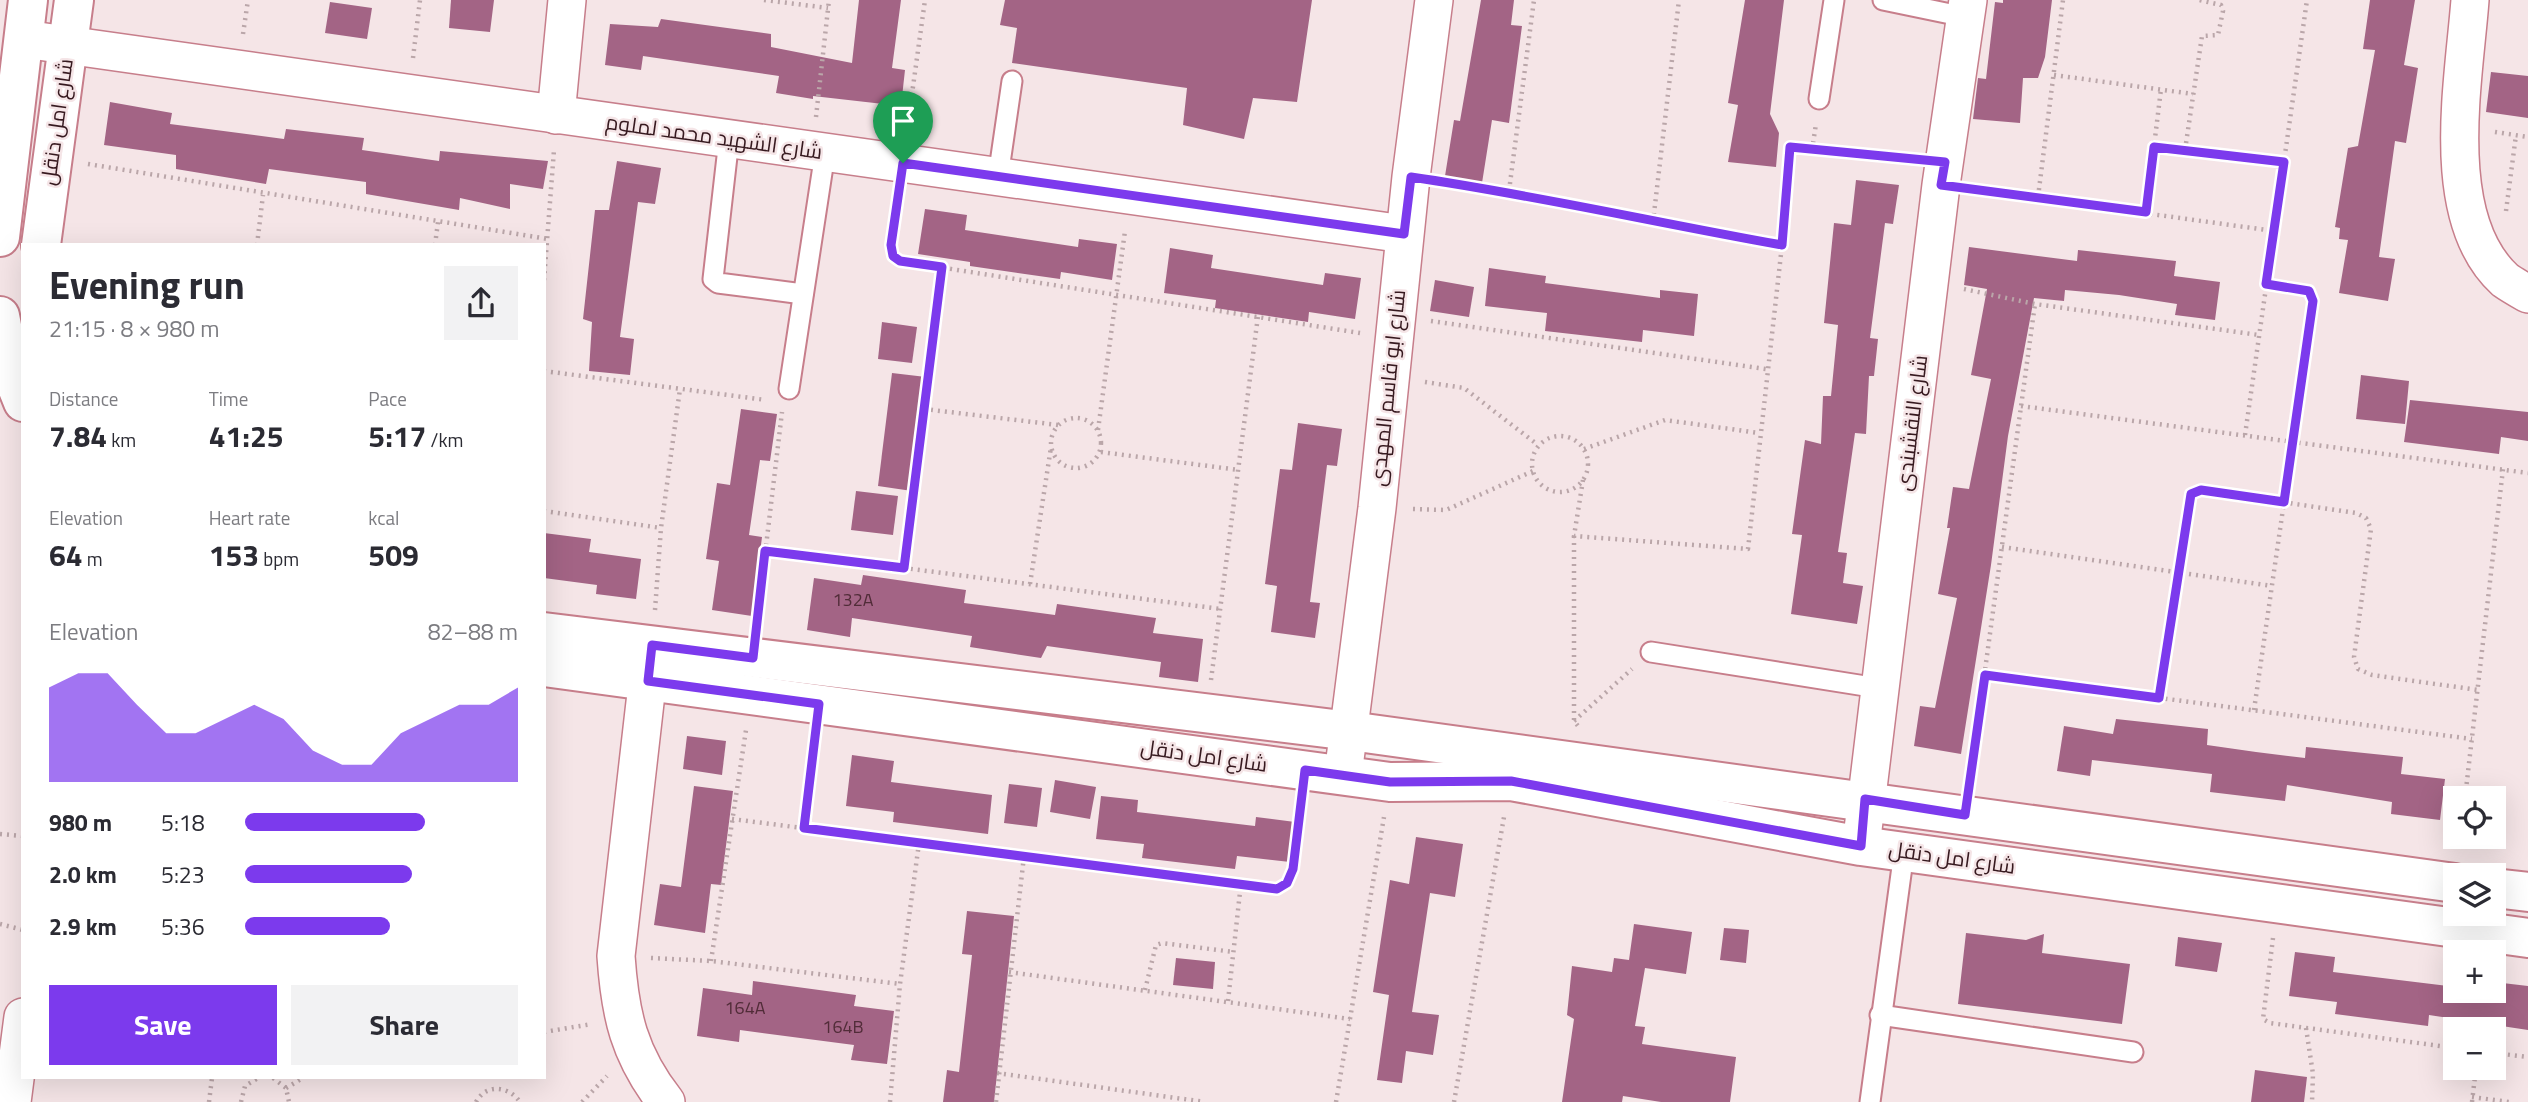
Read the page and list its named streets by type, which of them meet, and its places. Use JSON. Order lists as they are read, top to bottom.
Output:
{
  "streets": {
    "street": [
      "شارع امل دنقل",
      "شارع الشهيد محمد لملوم",
      "شارع ابو قاسم المهدى",
      "شارع النقشبندى"
    ]
  },
  "crossings": [
    ["شارع امل دنقل", "شارع الشهيد محمد لملوم"],
    ["شارع امل دنقل", "شارع ابو قاسم المهدى"],
    ["شارع امل دنقل", "شارع النقشبندى"],
    ["شارع الشهيد محمد لملوم", "شارع ابو قاسم المهدى"]
  ],
  "house_numbers": ["132A", "164A", "164B"],
  "page": {
    "heading": ["Evening run", "21:15 · 8 × 980 m"],
    "stats": [
      ["Distance", "7.84 km"],
      ["Time", "41:25"],
      ["Pace", "5:17 /km"],
      ["Elevation", "64 m"],
      ["Heart rate", "153 bpm"],
      ["kcal", "509"]
    ],
    "chart": ["Elevation", "82–88 m"],
    "map_buttons": ["+", "−"],
    "list": [
      {
        "name": "980 m",
        "note": "5:18"
      },
      {
        "name": "2.0 km",
        "note": "5:23"
      },
      {
        "name": "2.9 km",
        "note": "5:36"
      }
    ],
    "buttons": ["Save", "Share"]
  }
}
